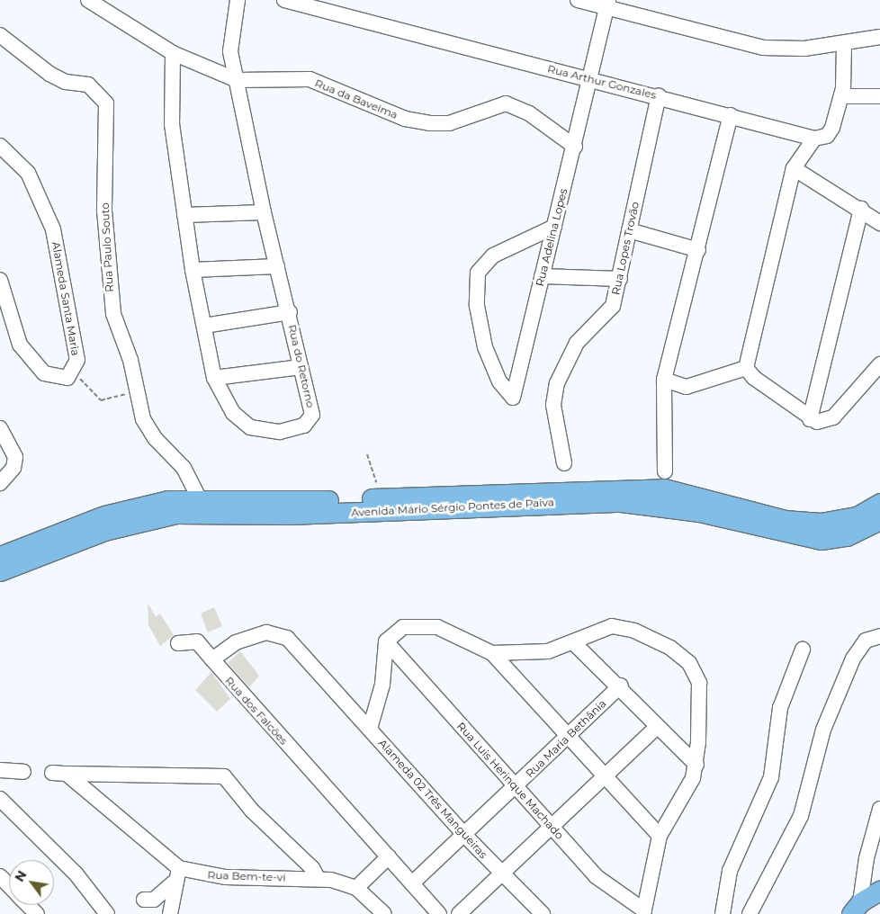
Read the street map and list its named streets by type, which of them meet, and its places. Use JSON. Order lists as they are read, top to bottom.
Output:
{
  "streets": {
    "main road": ["Avenida Mário Sérgio Pontes de Paiva"],
    "street": [
      "Rua Arthur Gonzales",
      "Rua da Baveima",
      "Rua Adelina Lopes",
      "Rua Paulo Souto",
      "Rua Lopes Trovão",
      "Alameda Santa Maria",
      "Rua do Retorno",
      "Rua dos Falcões",
      "Rua Maria Bethânia",
      "Rua Luis Herinque Machado",
      "Alameda 02 Três Mangueiras",
      "Rua Bem-te-vi"
    ]
  },
  "crossings": [
    ["Rua Arthur Gonzales", "Rua Adelina Lopes"],
    ["Rua Arthur Gonzales", "Rua Lopes Trovão"],
    ["Rua da Baveima", "Rua Adelina Lopes"],
    ["Rua da Baveima", "Rua do Retorno"],
    ["Rua Paulo Souto", "Avenida Mário Sérgio Pontes de Paiva"],
    ["Rua dos Falcões", "Rua Maria Bethânia"],
    ["Rua Maria Bethânia", "Rua Luis Herinque Machado"],
    ["Rua Maria Bethânia", "Alameda 02 Três Mangueiras"],
    ["Rua Luis Herinque Machado", "Alameda 02 Três Mangueiras"]
  ],
  "north": "top left"
}
